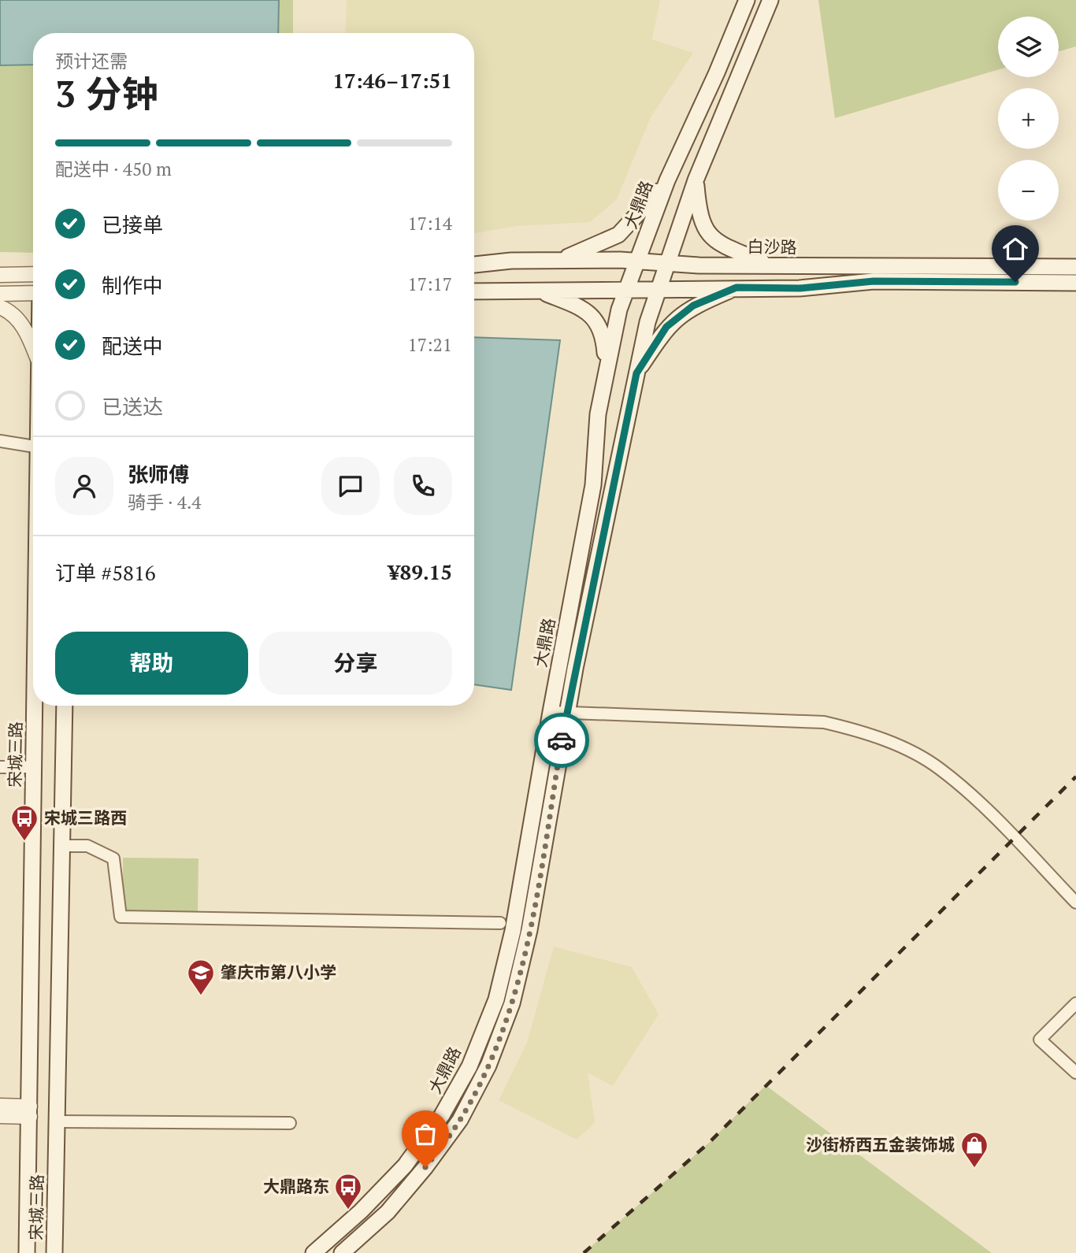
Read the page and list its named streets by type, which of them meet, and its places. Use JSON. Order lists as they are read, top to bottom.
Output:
{
  "streets": {
    "main road": ["大鼎路", "白沙路", "宋城三路"]
  },
  "crossings": [
    ["大鼎路", "白沙路"]
  ],
  "places": {
    "bus stop": ["宋城三路西", "大鼎路东"],
    "school or university": ["肇庆市第八小学"],
    "shop": ["沙街桥西五金装饰城"]
  },
  "page": {
    "map_buttons": ["+", "−"],
    "heading": ["3 分钟", "预计还需", "17:46–17:51"],
    "panel": [
      "张师傅",
      "骑手 · 4.4",
      "订单 #5816",
      "¥89.15"
    ],
    "bar": "配送中 · 450 m",
    "list": [
      ["已接单", "17:14"],
      ["制作中", "17:17"],
      ["配送中", "17:21"],
      "已送达"
    ],
    "buttons": ["帮助", "分享"]
  }
}
